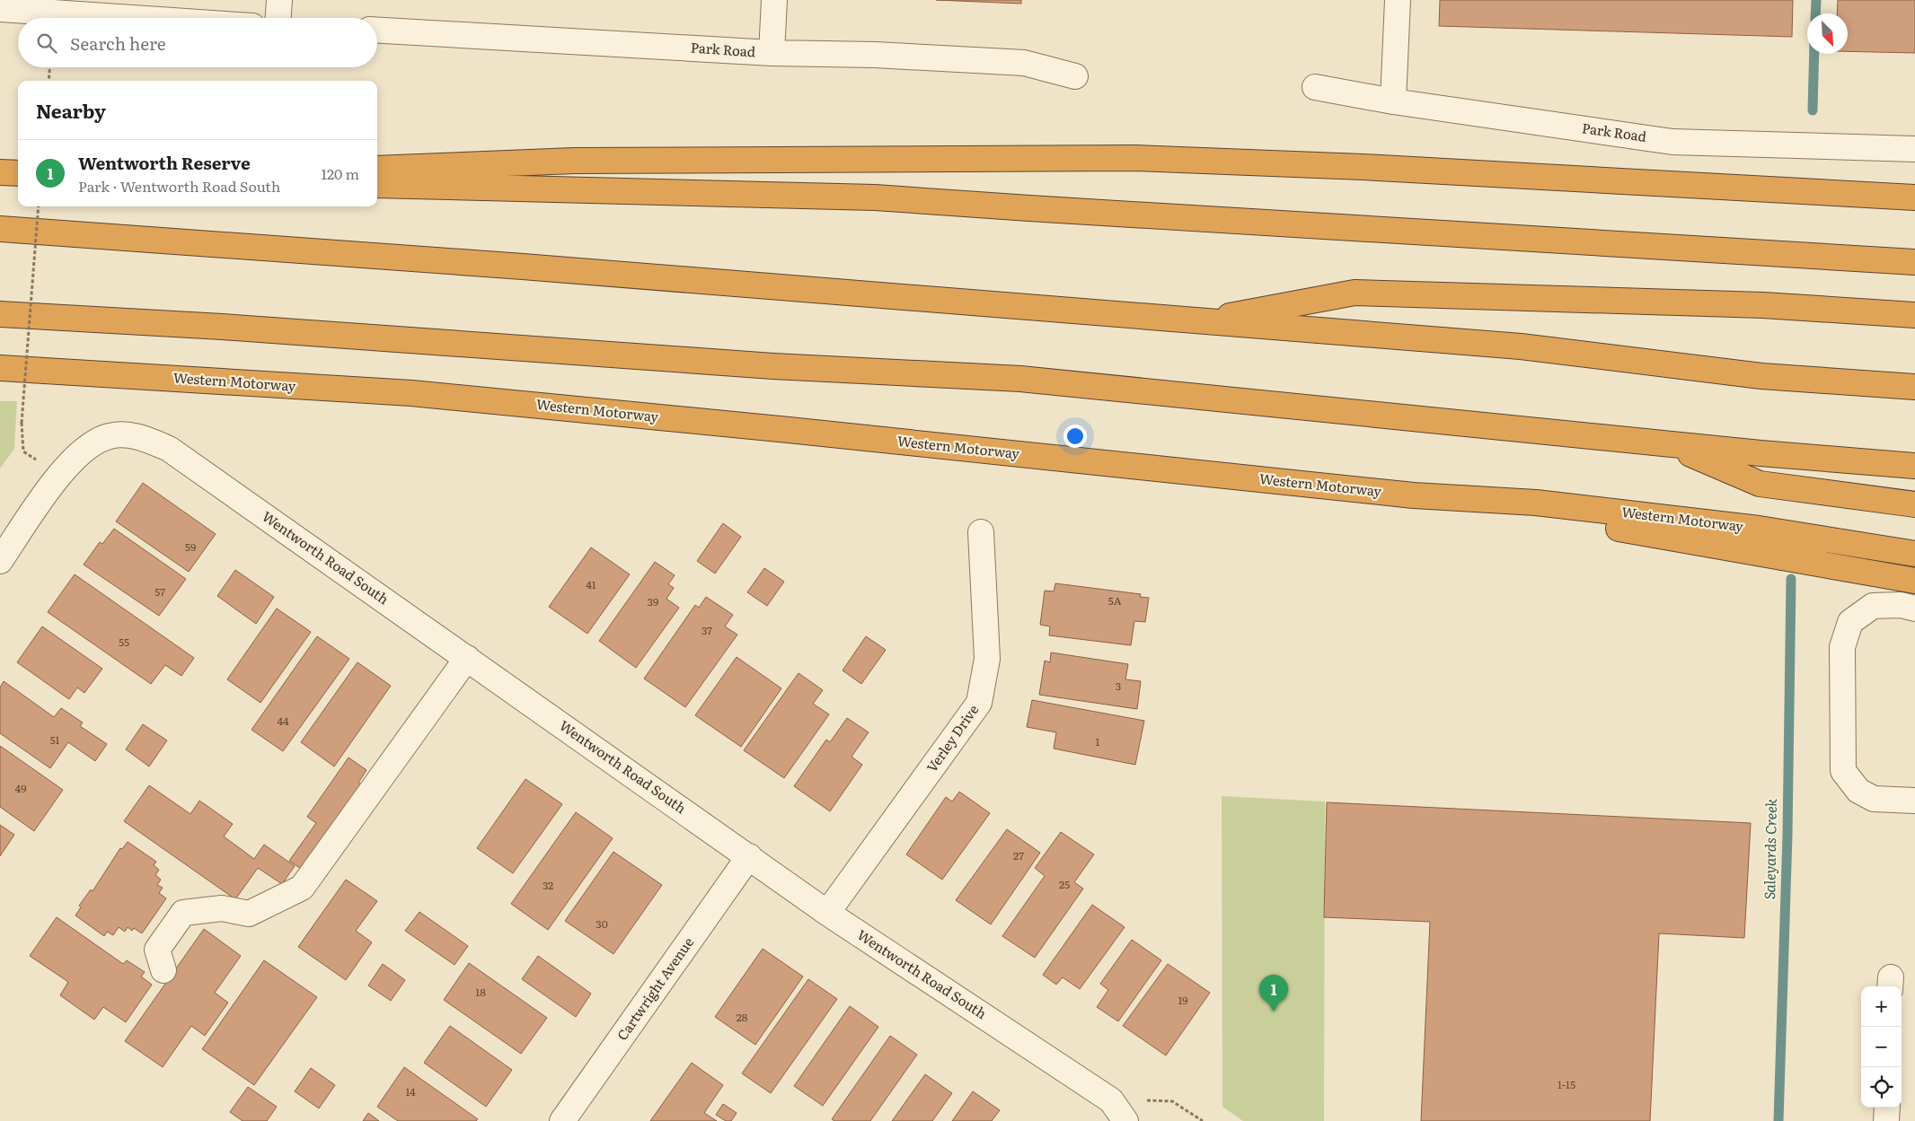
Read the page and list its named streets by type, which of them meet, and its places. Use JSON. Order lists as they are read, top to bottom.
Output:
{
  "streets": {
    "highway": ["Western Motorway"],
    "street": [
      "Park Road",
      "Wentworth Road South",
      "Verley Drive",
      "Cartwright Avenue"
    ]
  },
  "crossings": [
    ["Wentworth Road South", "Verley Drive"],
    ["Wentworth Road South", "Cartwright Avenue"]
  ],
  "water": ["Saleyards Creek"],
  "house_numbers": [
    "59",
    "41",
    "57",
    "5A",
    "39",
    "37",
    "55",
    "3",
    "44",
    "51",
    "1",
    "49",
    "27",
    "25",
    "32",
    "30",
    "18",
    "19",
    "28",
    "1-15",
    "14"
  ],
  "north": "bottom right",
  "page": {
    "search": "Search here",
    "heading": "Nearby",
    "list": [
      {
        "mark": "1",
        "name": "Wentworth Reserve",
        "note": "Park · Wentworth Road South",
        "value": "120 m"
      }
    ],
    "pins": "1",
    "map_buttons": ["+", "−"]
  }
}
